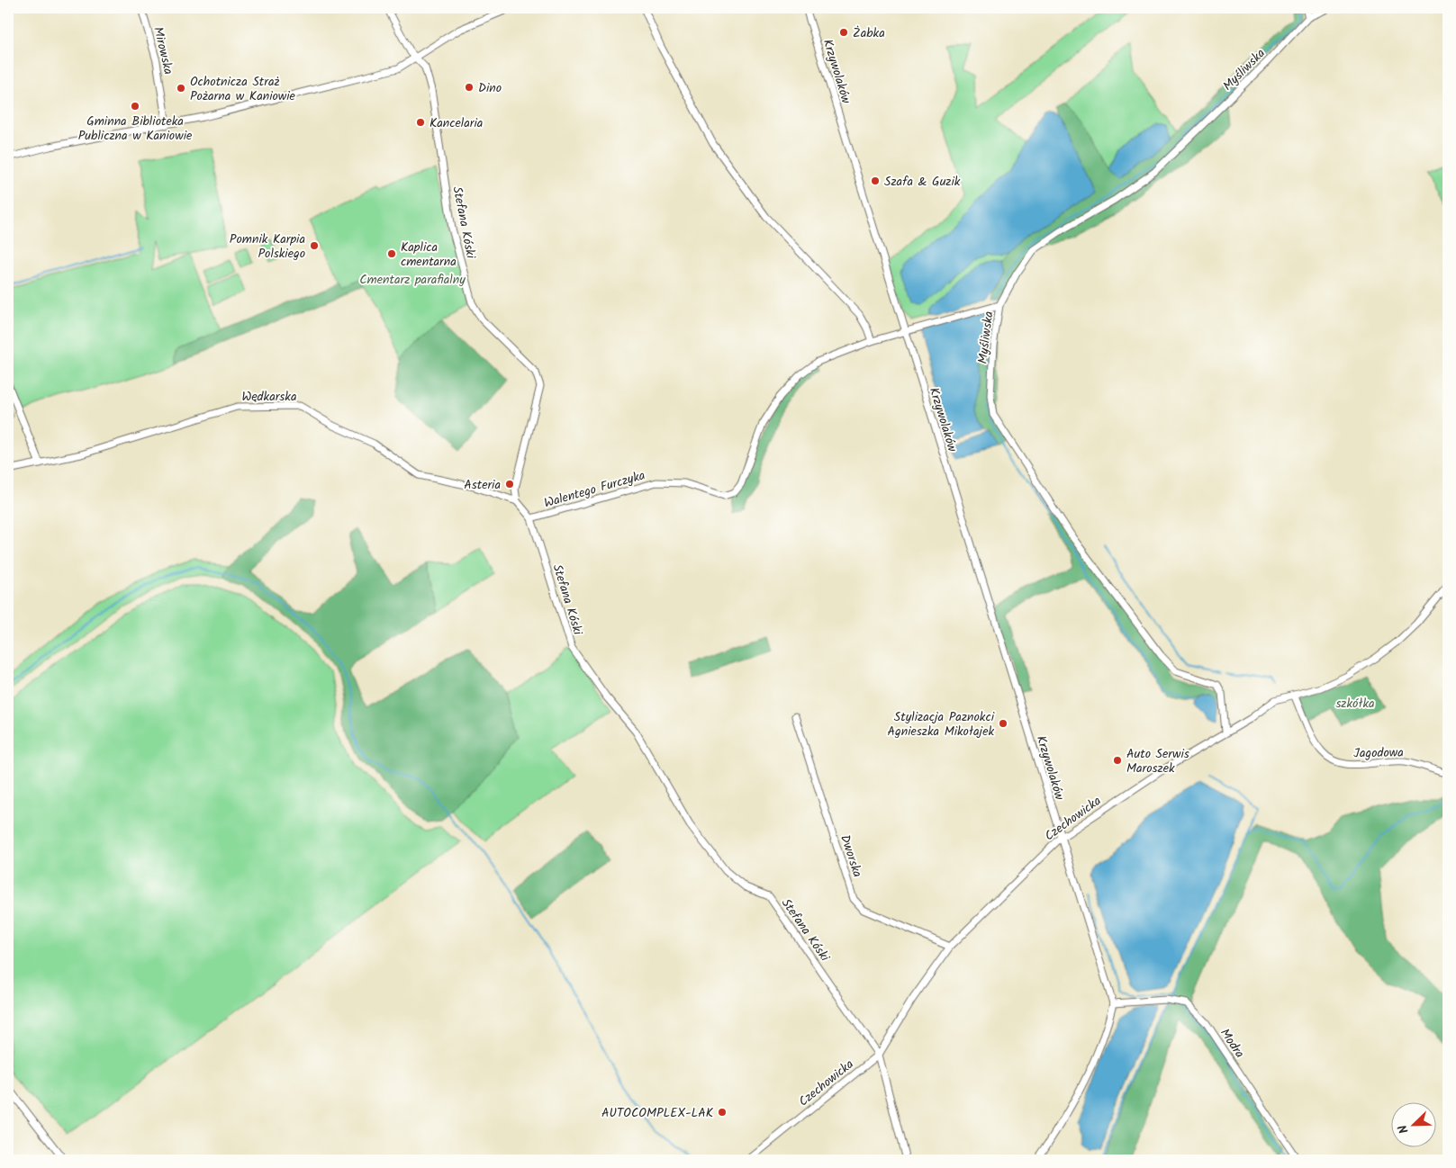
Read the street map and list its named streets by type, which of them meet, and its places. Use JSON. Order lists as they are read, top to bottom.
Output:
{
  "streets": {
    "street": [
      "Mirowska",
      "Myśliwska",
      "Krzywolaków",
      "Stefana Kóski",
      "Wędkarska",
      "Walentego Furczyka",
      "Jagodowa",
      "Czechowicka",
      "Dworska",
      "Modra"
    ]
  },
  "crossings": [
    ["Myśliwska", "Walentego Furczyka"],
    ["Myśliwska", "Czechowicka"],
    ["Krzywolaków", "Walentego Furczyka"],
    ["Krzywolaków", "Czechowicka"],
    ["Stefana Kóski", "Wędkarska"],
    ["Stefana Kóski", "Walentego Furczyka"],
    ["Stefana Kóski", "Czechowicka"],
    ["Jagodowa", "Czechowicka"],
    ["Czechowicka", "Dworska"]
  ],
  "parks": ["Cmentarz parafialny", "szkółka"],
  "places": [
    "Żabka",
    "Dino",
    "Ochotnicza Straż Pożarna w Kaniowie",
    "Gminna Biblioteka Publiczna w Kaniowie",
    "Kancelaria",
    "Szafa & Guzik",
    "Pomnik Karpia Polskiego",
    "Kaplica cmentarna",
    "Asteria",
    "Stylizacja Paznokci Agnieszka Mikołajek",
    "Auto Serwis Maroszek",
    "AUTOCOMPLEX-LAK"
  ],
  "north": "bottom left"
}
